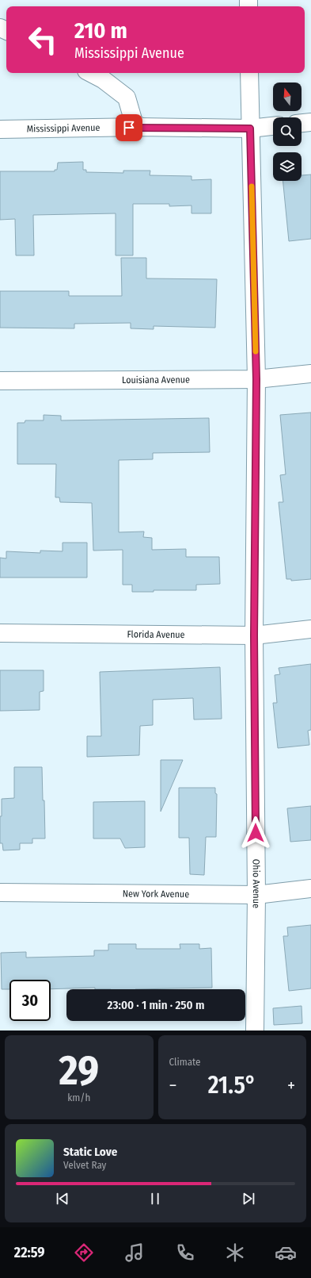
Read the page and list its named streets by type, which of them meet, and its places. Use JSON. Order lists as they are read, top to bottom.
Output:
{
  "streets": {
    "street": [
      "Mississippi Avenue",
      "Louisiana Avenue",
      "Florida Avenue",
      "Ohio Avenue",
      "New York Avenue"
    ]
  },
  "crossings": [
    ["Mississippi Avenue", "Ohio Avenue"],
    ["Louisiana Avenue", "Ohio Avenue"],
    ["Florida Avenue", "Ohio Avenue"],
    ["Ohio Avenue", "New York Avenue"]
  ],
  "north": "top",
  "page": {
    "turn": ["210 m", "Mississippi Avenue"],
    "limit": "30",
    "trip": "23:00 · 1 min · 250 m",
    "tile": [
      ["29", "km/h"],
      "Climate"
    ],
    "heat": ["−", "21.5°", "+"],
    "song": ["Static Love", "Velvet Ray"],
    "tabs": "22:59"
  }
}
